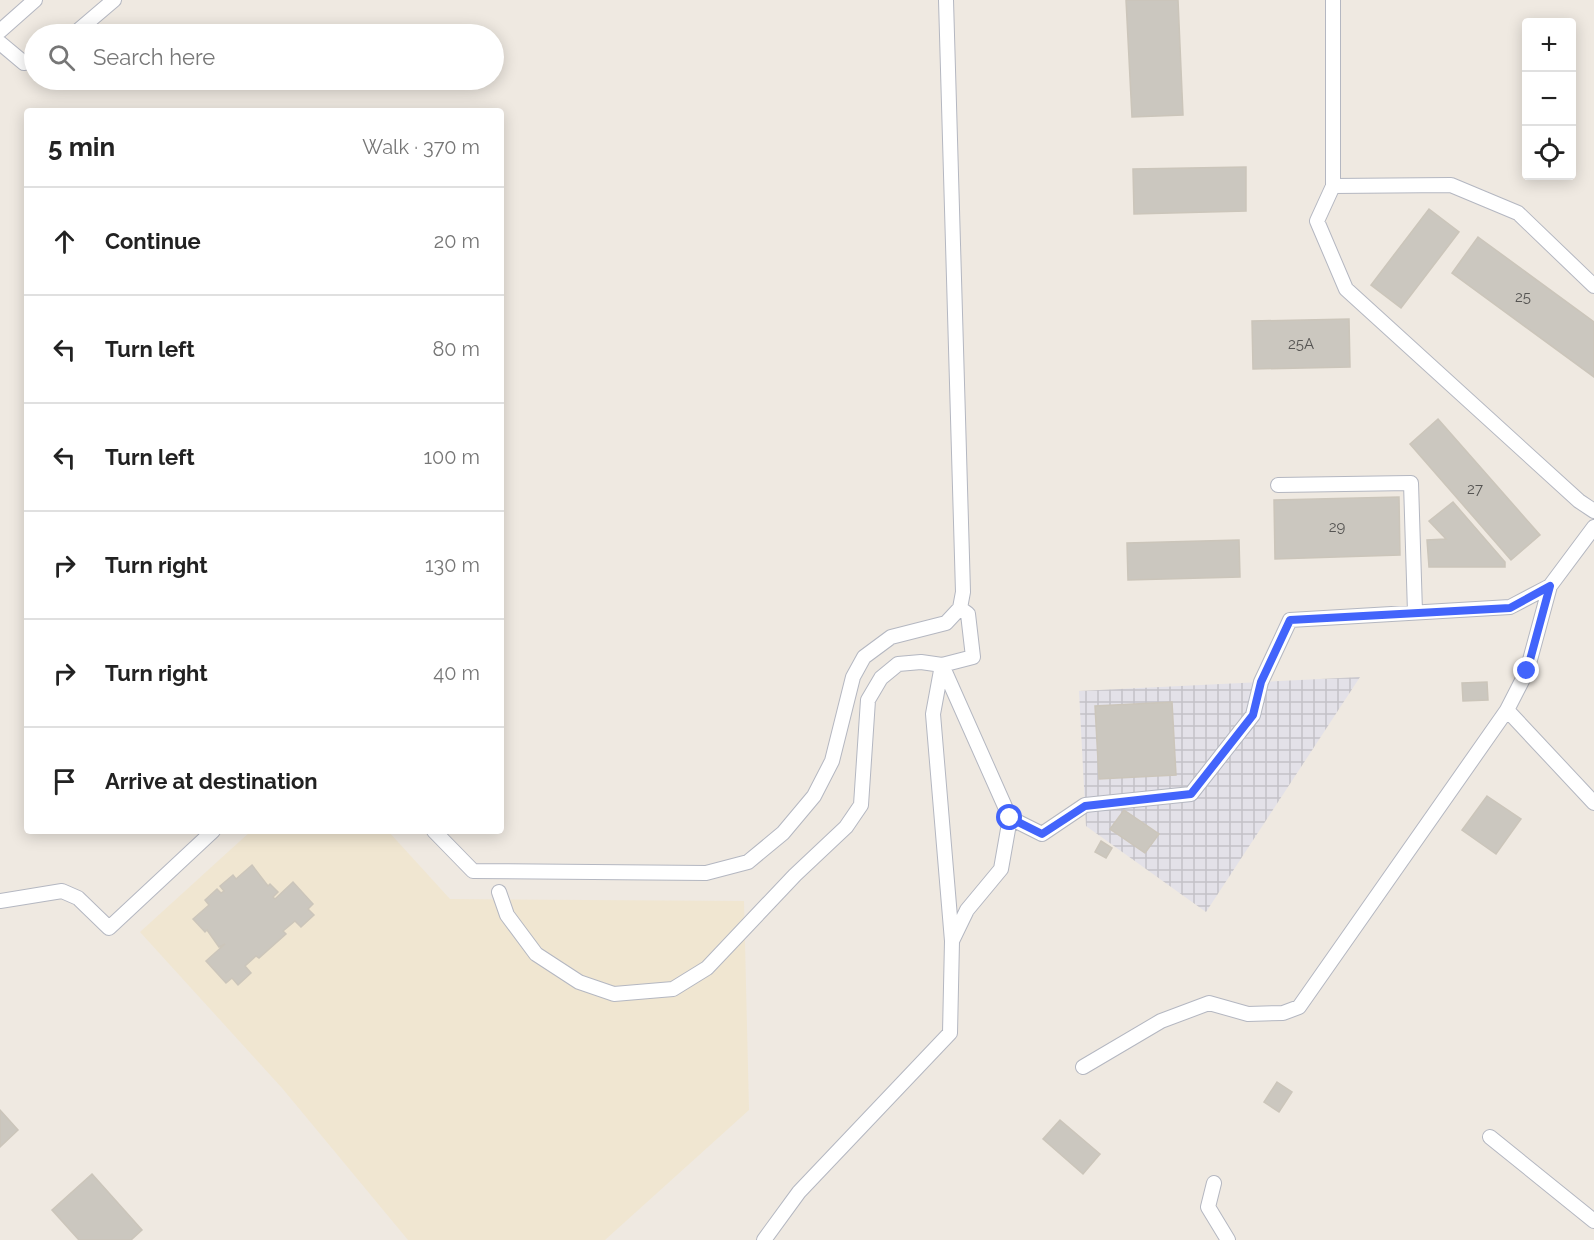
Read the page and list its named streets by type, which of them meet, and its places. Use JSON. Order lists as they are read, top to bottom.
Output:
{
  "house_numbers": [
    "25",
    "25А",
    "27",
    "29"
  ],
  "page": {
    "map_buttons": ["+", "−"],
    "search": "Search here",
    "heading": ["5 min", "Walk · 370 m"],
    "list": [
      ["Continue", "20 m"],
      ["Turn left", "80 m"],
      ["Turn left", "100 m"],
      ["Turn right", "130 m"],
      ["Turn right", "40 m"],
      "Arrive at destination"
    ]
  }
}
